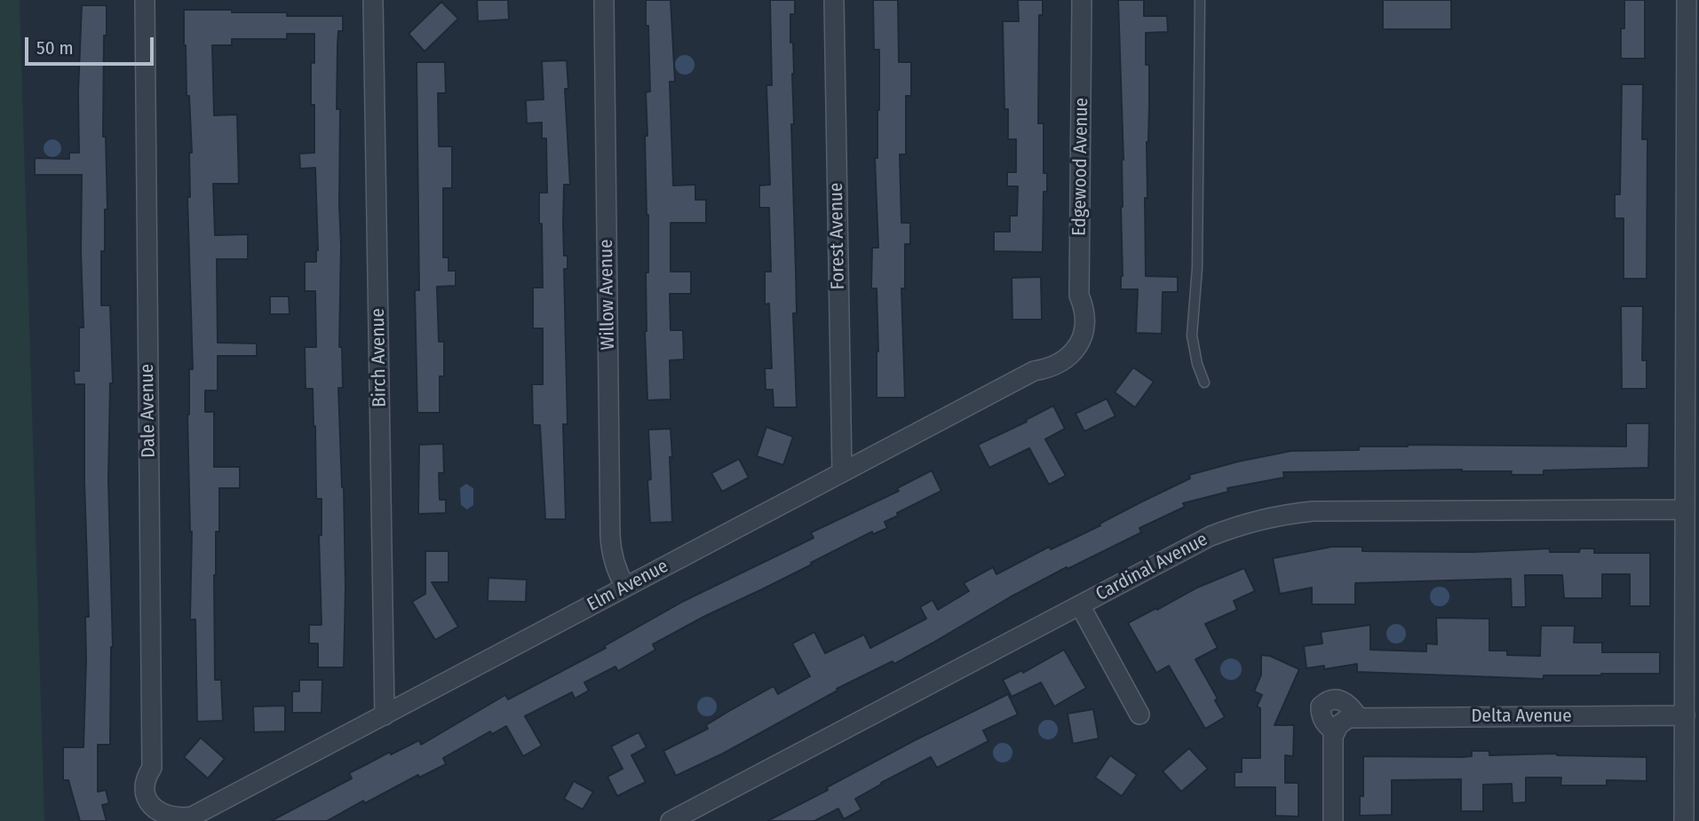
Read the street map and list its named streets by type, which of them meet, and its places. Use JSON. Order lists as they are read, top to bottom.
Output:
{
  "streets": {
    "street": [
      "Edgewood Avenue",
      "Forest Avenue",
      "Willow Avenue",
      "Birch Avenue",
      "Dale Avenue",
      "Cardinal Avenue",
      "Elm Avenue",
      "Delta Avenue"
    ]
  },
  "crossings": [
    ["Edgewood Avenue", "Elm Avenue"],
    ["Forest Avenue", "Elm Avenue"],
    ["Willow Avenue", "Elm Avenue"],
    ["Birch Avenue", "Elm Avenue"],
    ["Dale Avenue", "Elm Avenue"]
  ],
  "scale_bar": "50 m"
}
